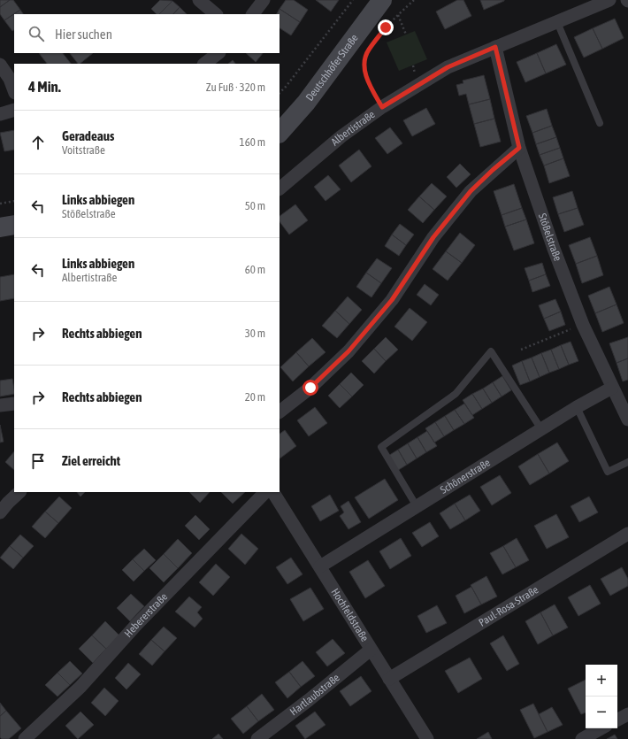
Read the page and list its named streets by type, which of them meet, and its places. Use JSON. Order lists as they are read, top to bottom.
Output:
{
  "streets": {
    "main road": ["Deutschhöfer Straße"],
    "street": [
      "Albertistraße",
      "Stößelstraße",
      "Schönerstraße",
      "Paul-Rosa-Straße",
      "Hebererstraße",
      "Hochfeldstraße",
      "Hartlaubstraße"
    ]
  },
  "crossings": [
    ["Albertistraße", "Stößelstraße"],
    ["Stößelstraße", "Schönerstraße"],
    ["Schönerstraße", "Hochfeldstraße"],
    ["Paul-Rosa-Straße", "Hochfeldstraße"],
    ["Hochfeldstraße", "Hartlaubstraße"]
  ],
  "page": {
    "search": "Hier suchen",
    "heading": ["4 Min.", "Zu Fuß · 320 m"],
    "list": [
      ["Geradeaus", "Voitstraße", "160 m"],
      ["Links abbiegen", "Stößelstraße", "50 m"],
      ["Links abbiegen", "Albertistraße", "60 m"],
      ["Rechts abbiegen", "30 m"],
      ["Rechts abbiegen", "20 m"],
      "Ziel erreicht"
    ],
    "map_buttons": ["+", "−"]
  }
}
